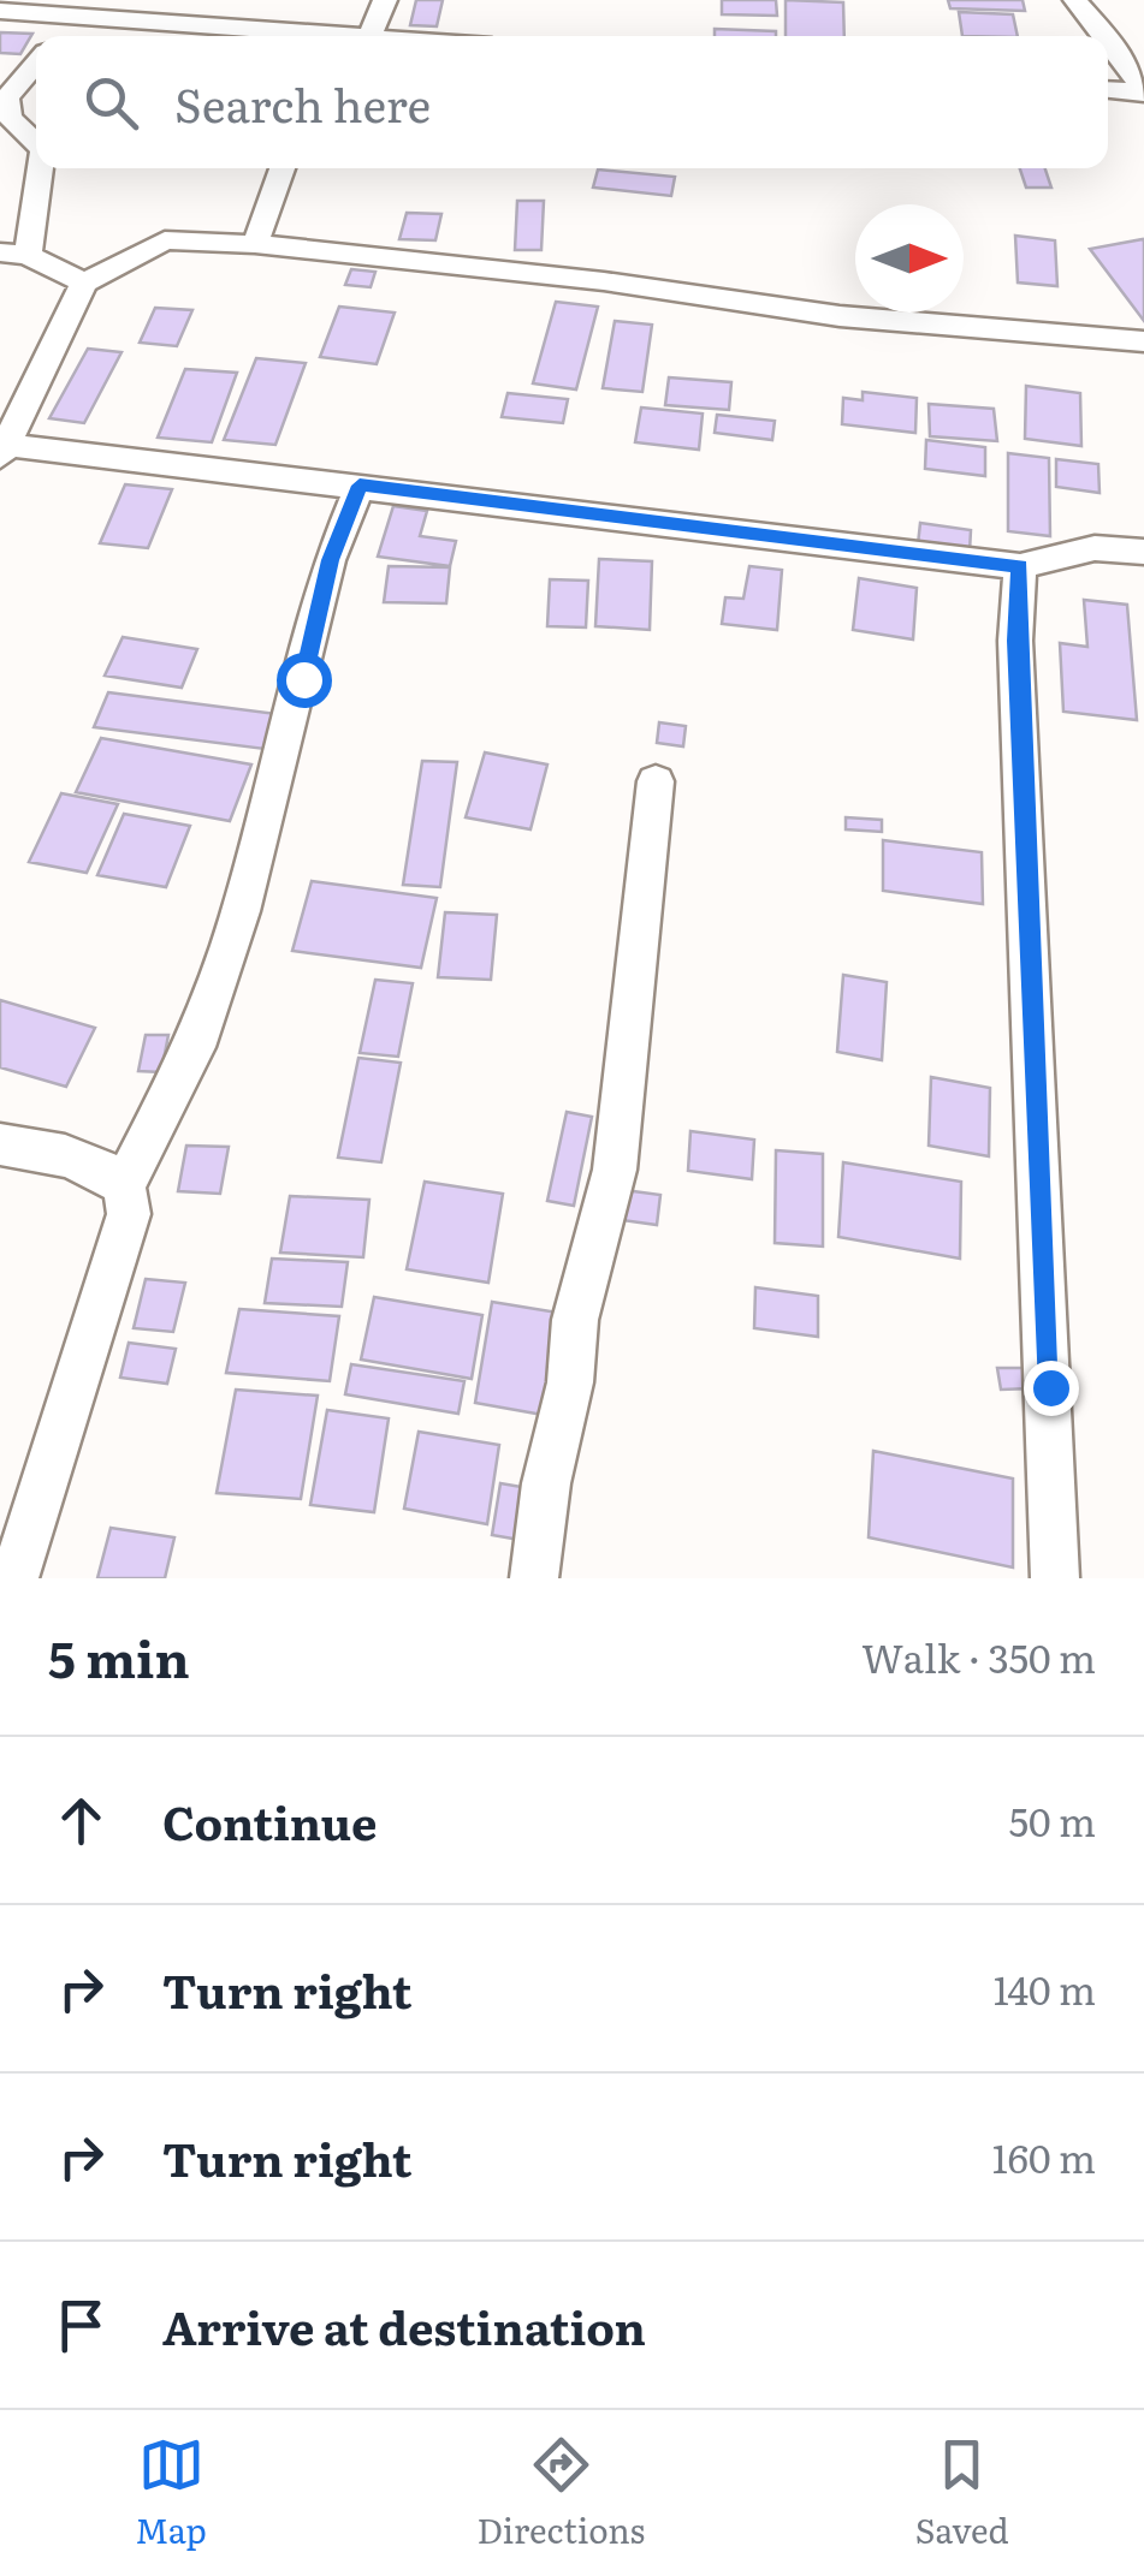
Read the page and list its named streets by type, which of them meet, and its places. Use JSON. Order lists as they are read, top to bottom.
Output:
{
  "north": "right",
  "page": {
    "search": "Search here",
    "heading": ["5 min", "Walk · 350 m"],
    "list": [
      ["Continue", "50 m"],
      ["Turn right", "140 m"],
      ["Turn right", "160 m"],
      "Arrive at destination"
    ],
    "nav": ["Map", "Directions", "Saved"]
  }
}
